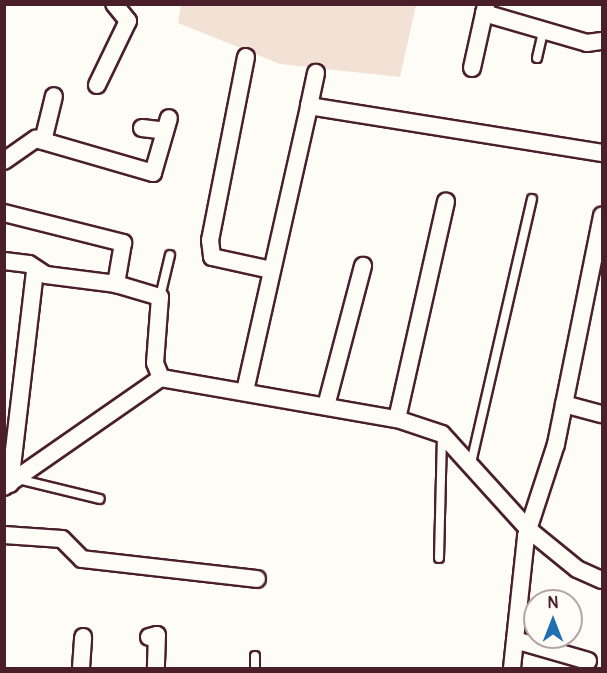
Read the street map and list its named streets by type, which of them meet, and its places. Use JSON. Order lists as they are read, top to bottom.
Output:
{
  "north": "top"
}
